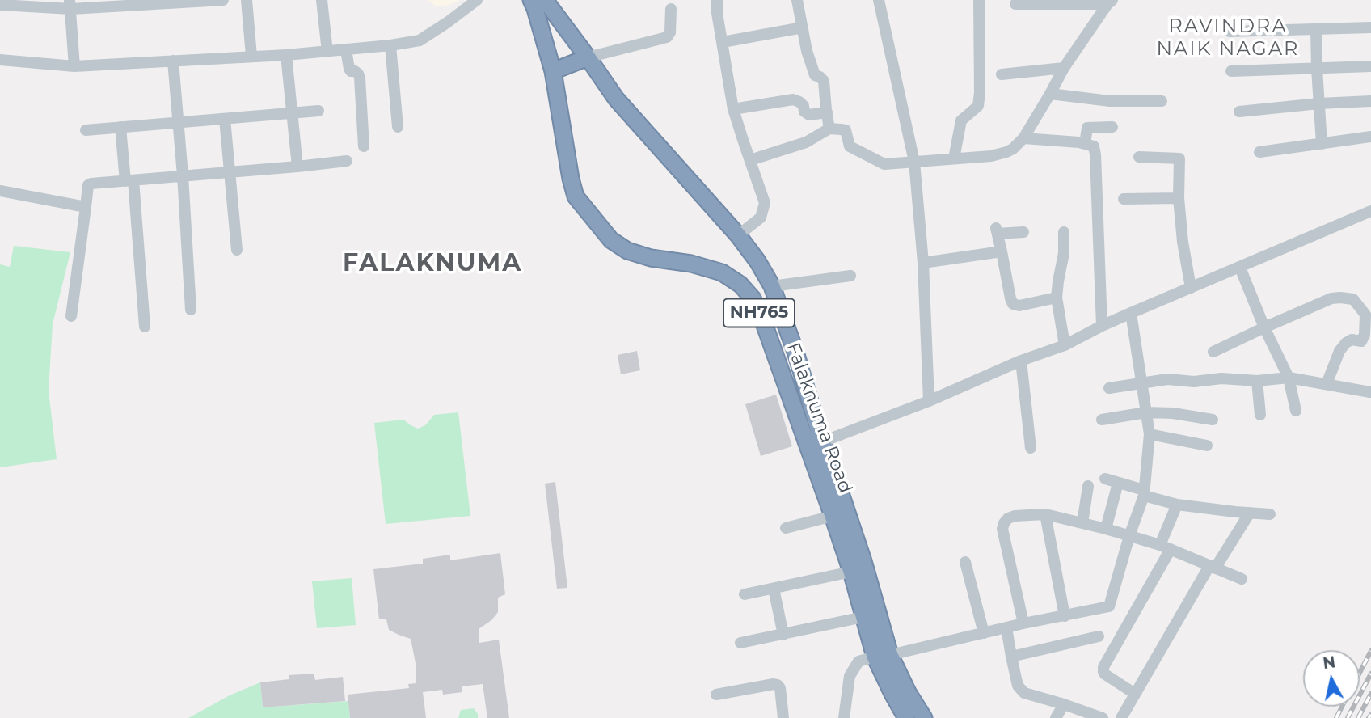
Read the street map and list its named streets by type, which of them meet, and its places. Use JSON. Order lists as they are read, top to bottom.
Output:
{
  "streets": {
    "highway": ["NH765", "Falaknuma Road"]
  },
  "districts": ["RAVINDRA NAIK NAGAR", "FALAKNUMA"],
  "north": "top"
}
